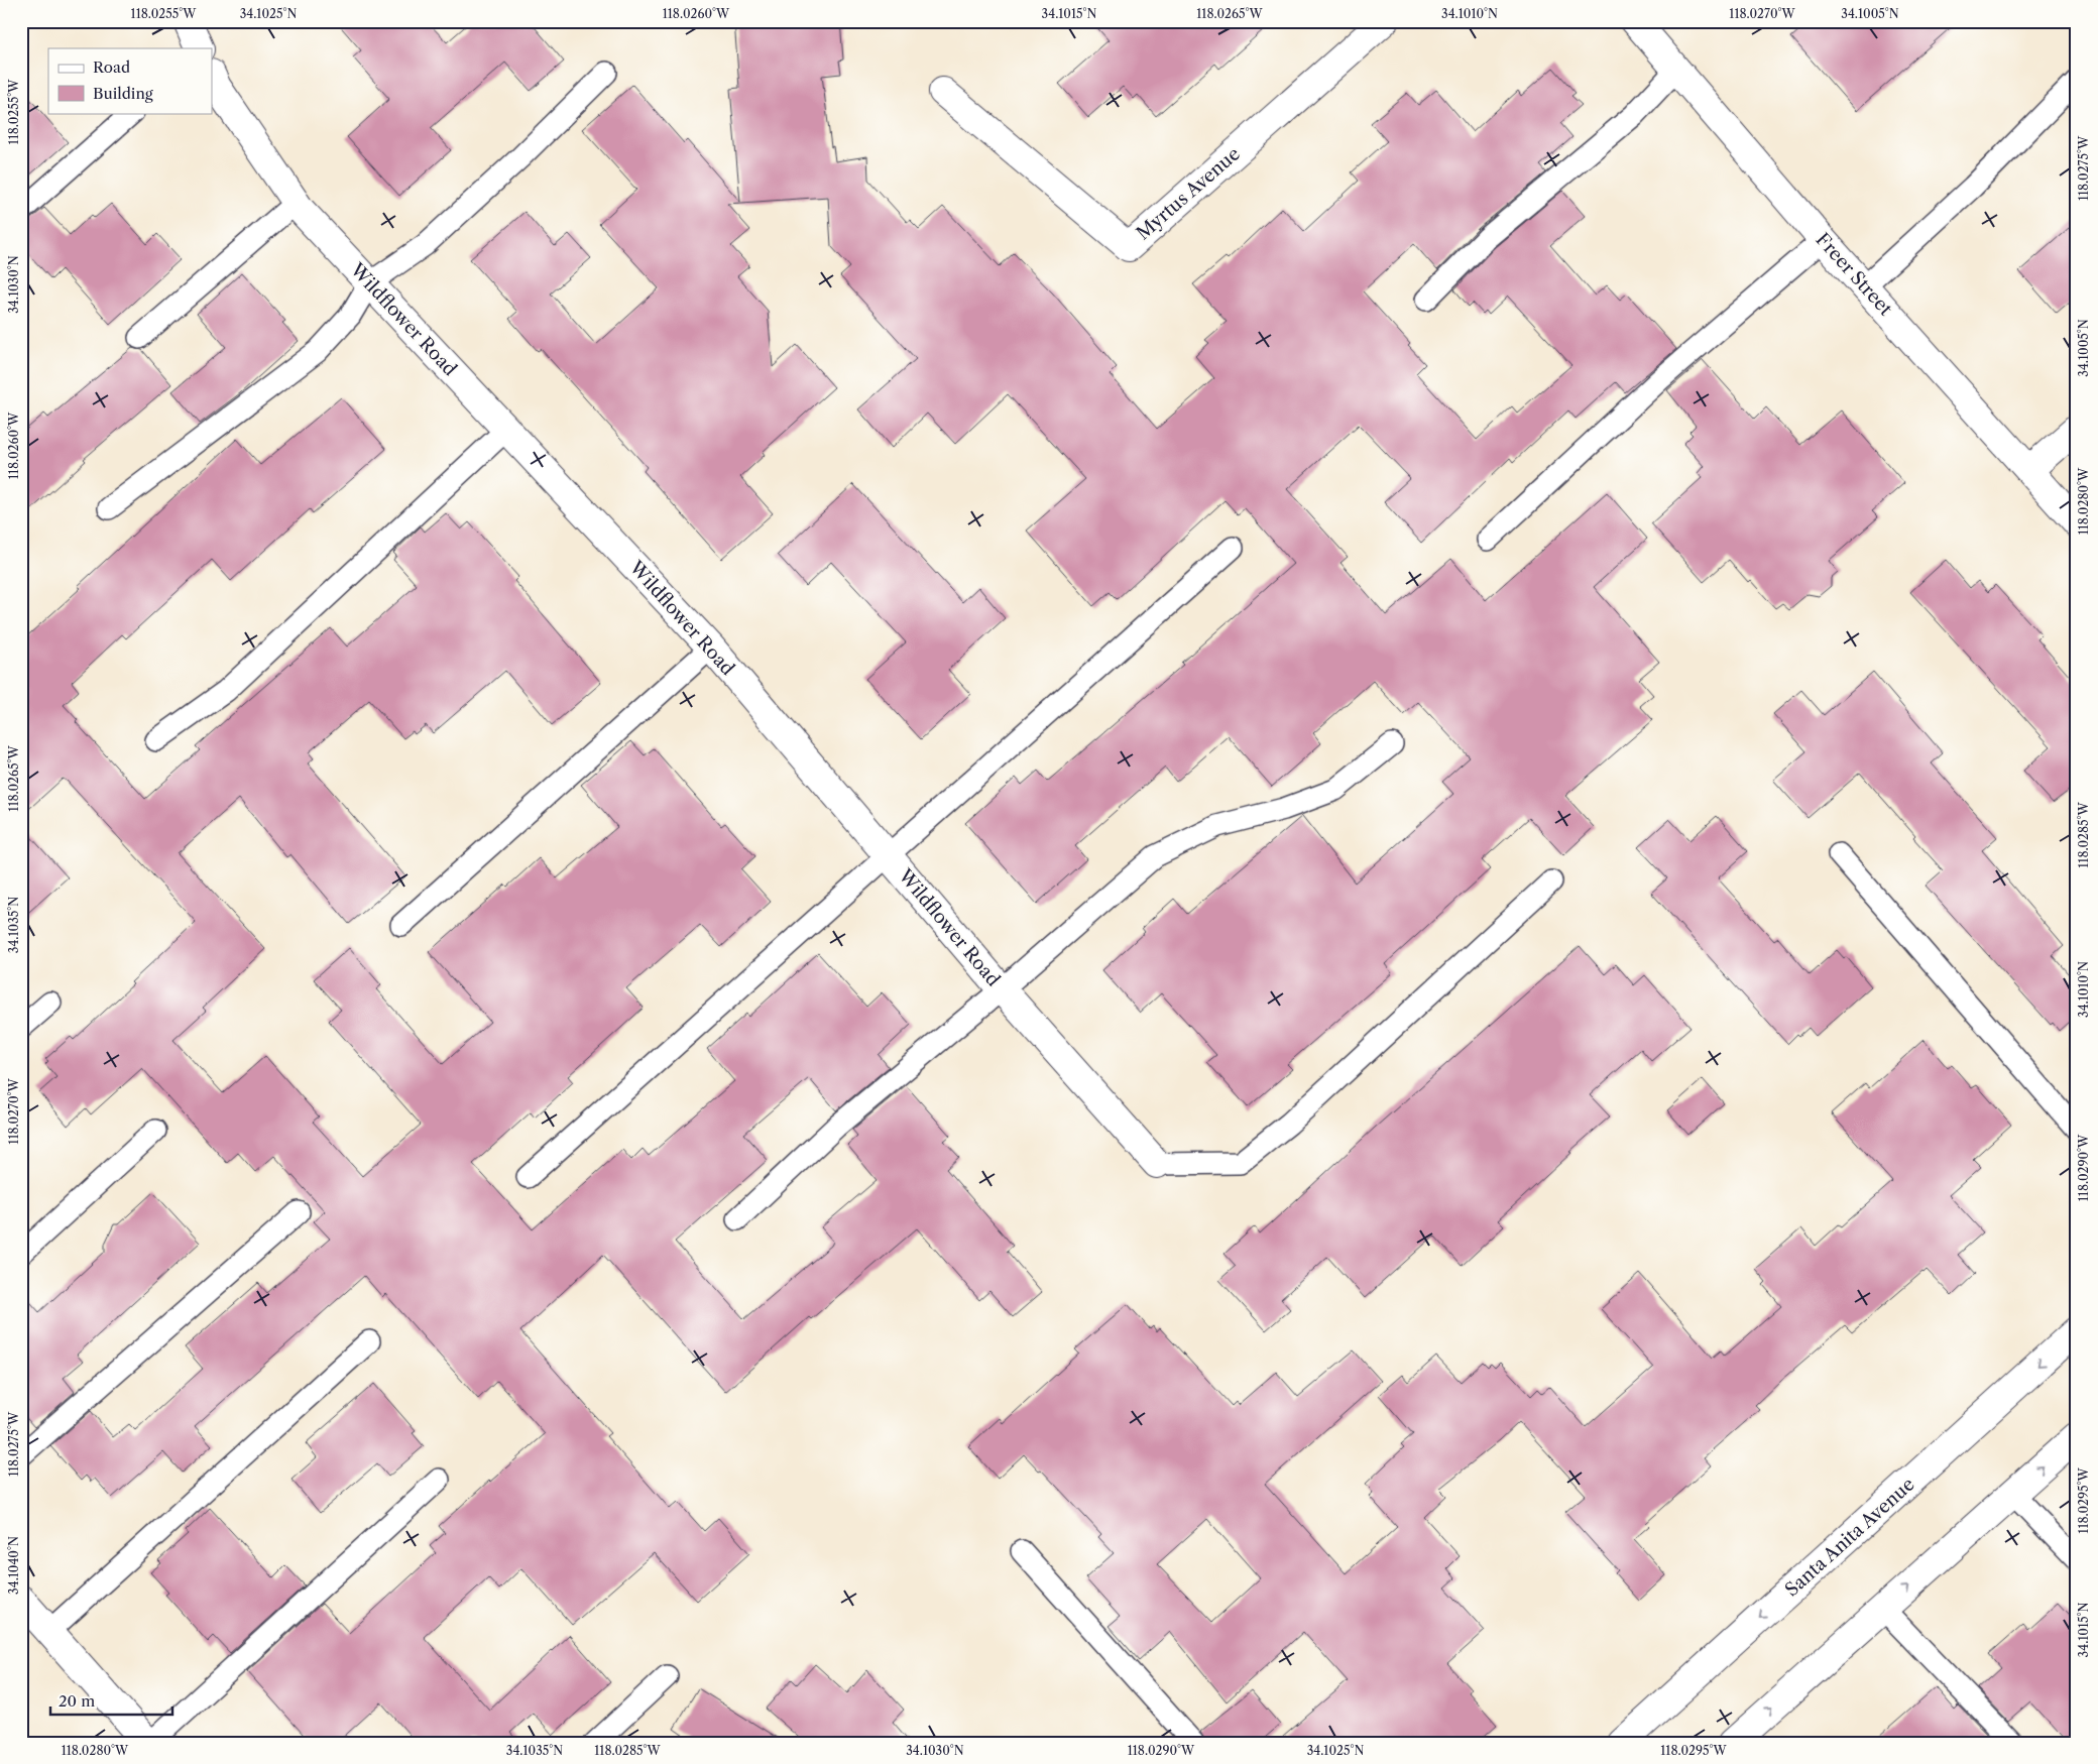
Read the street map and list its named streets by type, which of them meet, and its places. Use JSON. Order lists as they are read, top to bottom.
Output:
{
  "streets": {
    "street": [
      "Myrtus Avenue",
      "Freer Street",
      "Wildflower Road",
      "Santa Anita Avenue"
    ]
  },
  "legend": ["Road", "Building"],
  "scale_bar": "20 m",
  "coordinates": [
    "118.0255°W",
    "34.1025°N",
    "118.0260°W",
    "34.1015°N",
    "118.0265°W",
    "34.1010°N",
    "118.0270°W",
    "34.1005°N",
    "118.0275°W",
    "34.1030°N",
    "118.0280°W",
    "118.0285°W",
    "34.1035°N",
    "118.0290°W",
    "118.0295°W",
    "34.1040°N"
  ]
}
